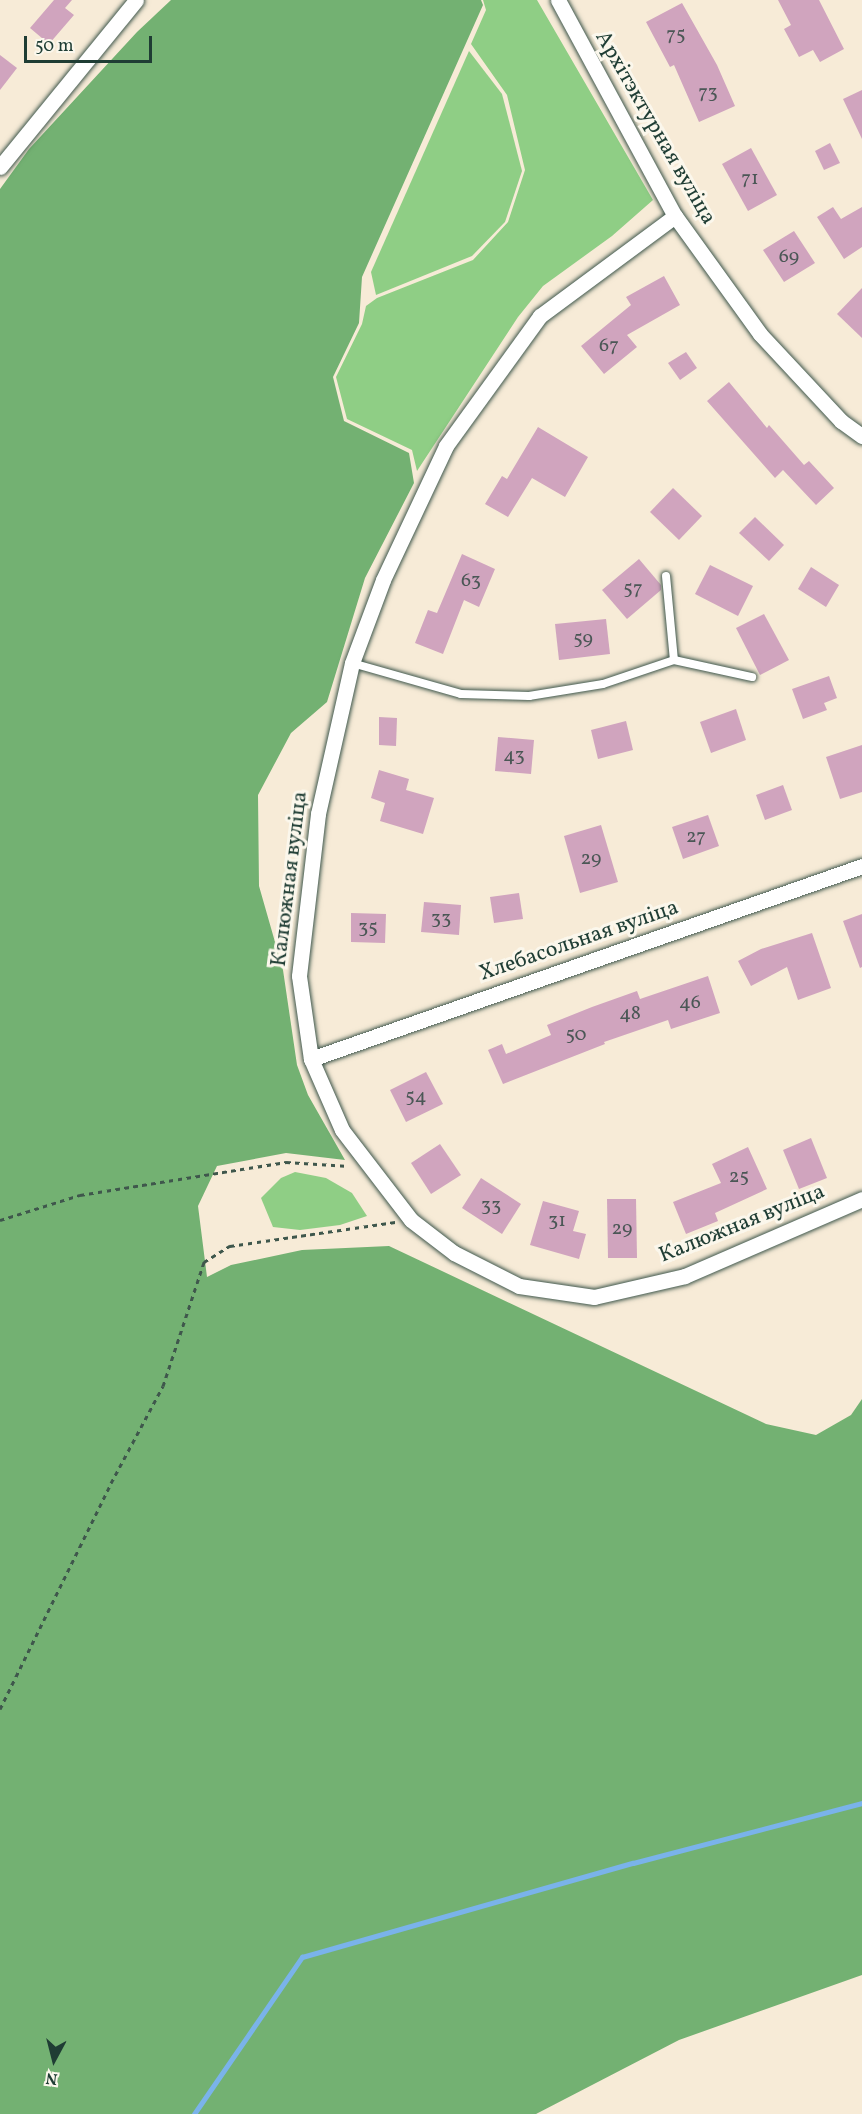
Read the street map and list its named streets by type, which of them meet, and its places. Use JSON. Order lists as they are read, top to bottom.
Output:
{
  "streets": {
    "street": ["Архітэктурная вуліца", "Калюжная вуліца", "Хлебасольная вуліца"]
  },
  "crossings": [
    ["Архітэктурная вуліца", "Калюжная вуліца"],
    ["Калюжная вуліца", "Хлебасольная вуліца"]
  ],
  "house_numbers": [
    "75",
    "73",
    "71",
    "69",
    "67",
    "63",
    "57",
    "59",
    "43",
    "27",
    "29",
    "33",
    "35",
    "46",
    "48",
    "50",
    "54",
    "25",
    "33",
    "31",
    "29"
  ],
  "scale_bar": "50 m",
  "north": "bottom"
}
